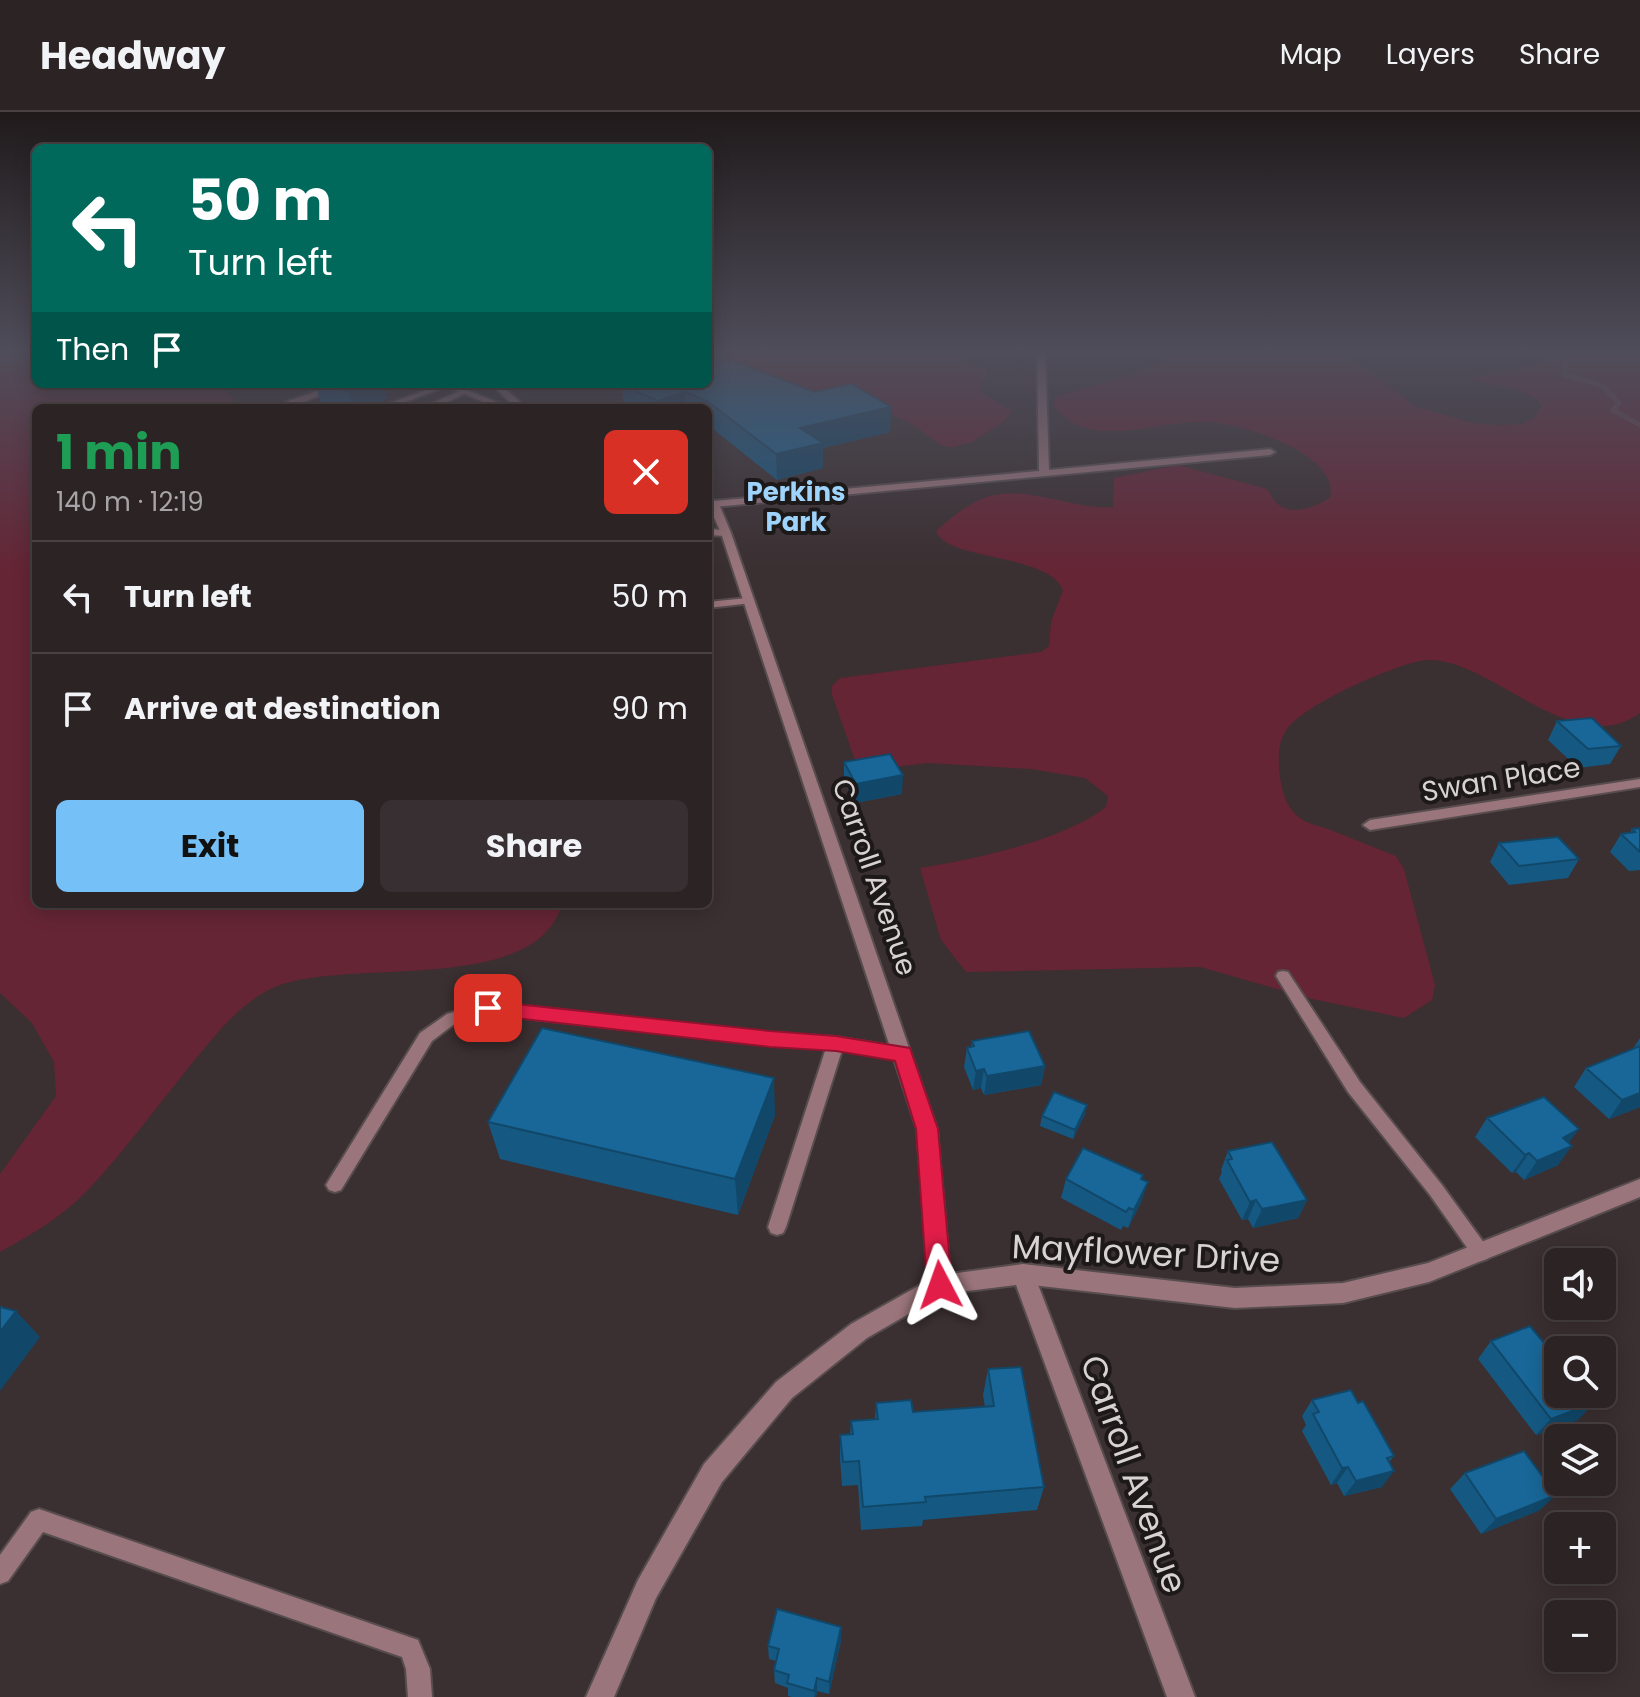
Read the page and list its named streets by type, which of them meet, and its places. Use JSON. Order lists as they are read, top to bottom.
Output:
{
  "streets": {
    "street": ["Swan Place", "Carroll Avenue", "Mayflower Drive"]
  },
  "crossings": [
    ["Carroll Avenue", "Mayflower Drive"]
  ],
  "districts": ["Perkins Park"],
  "page": {
    "header": "Headway",
    "nav": ["Map", "Layers", "Share"],
    "turn": ["50 m", "Turn left"],
    "then": "Then",
    "heading": ["1 min", "140 m · 12:19"],
    "list": [
      {
        "name": "Turn left",
        "value": "50 m"
      },
      {
        "name": "Arrive at destination",
        "value": "90 m"
      }
    ],
    "buttons": ["Exit", "Share"],
    "map_buttons": ["+", "−"]
  }
}
